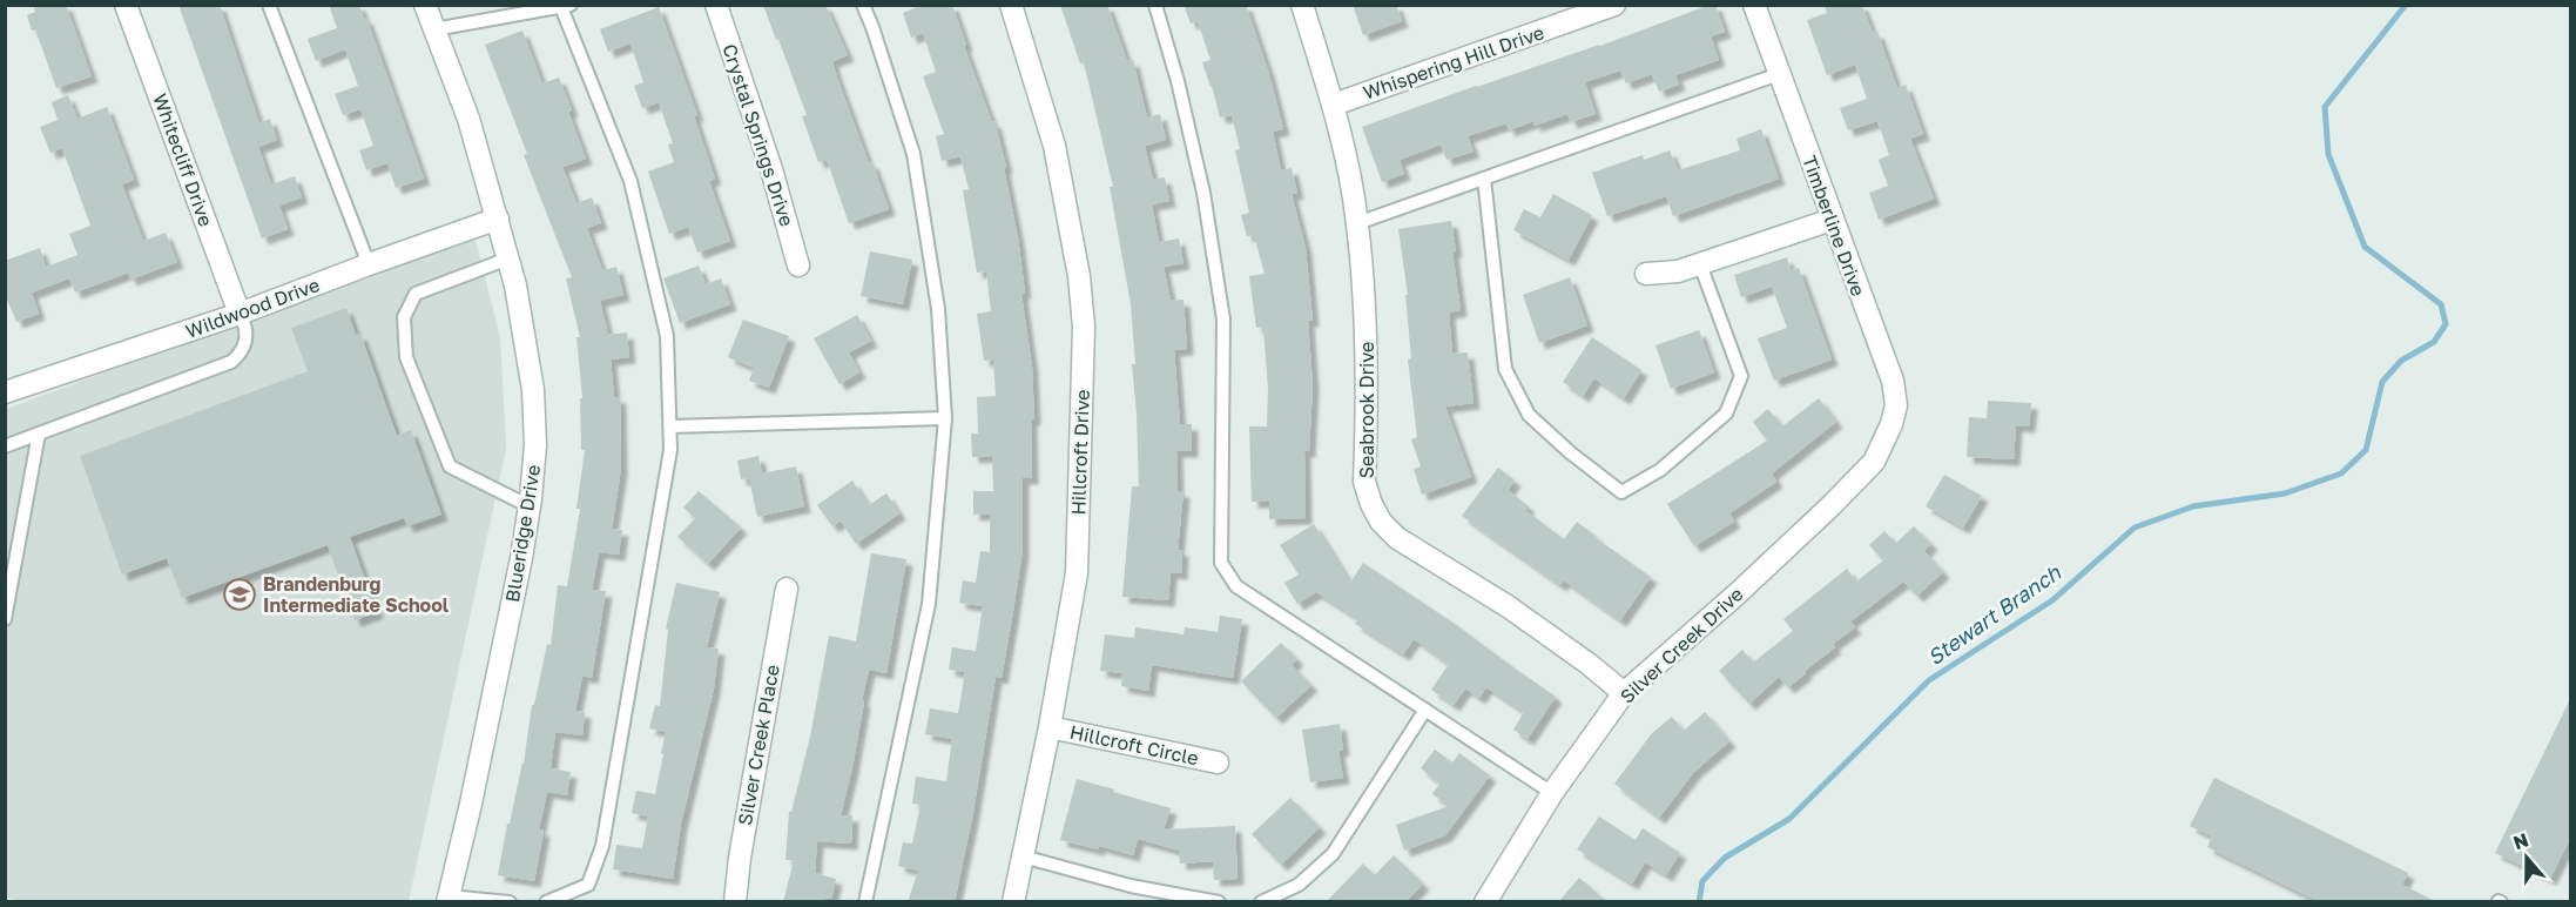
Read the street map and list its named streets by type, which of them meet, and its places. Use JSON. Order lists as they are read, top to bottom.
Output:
{
  "streets": {
    "street": [
      "Whispering Hill Drive",
      "Crystal Springs Drive",
      "Whitecliff Drive",
      "Timberline Drive",
      "Wildwood Drive",
      "Seabrook Drive",
      "Hillcroft Drive",
      "Blueridge Drive",
      "Silver Creek Drive",
      "Silver Creek Place",
      "Hillcroft Circle"
    ]
  },
  "crossings": [
    ["Whispering Hill Drive", "Seabrook Drive"],
    ["Whitecliff Drive", "Wildwood Drive"],
    ["Timberline Drive", "Silver Creek Drive"],
    ["Wildwood Drive", "Blueridge Drive"],
    ["Seabrook Drive", "Silver Creek Drive"],
    ["Hillcroft Drive", "Hillcroft Circle"]
  ],
  "water": ["Stewart Branch"],
  "places": {
    "school or university": ["Brandenburg Intermediate School"]
  },
  "north": "top"
}
